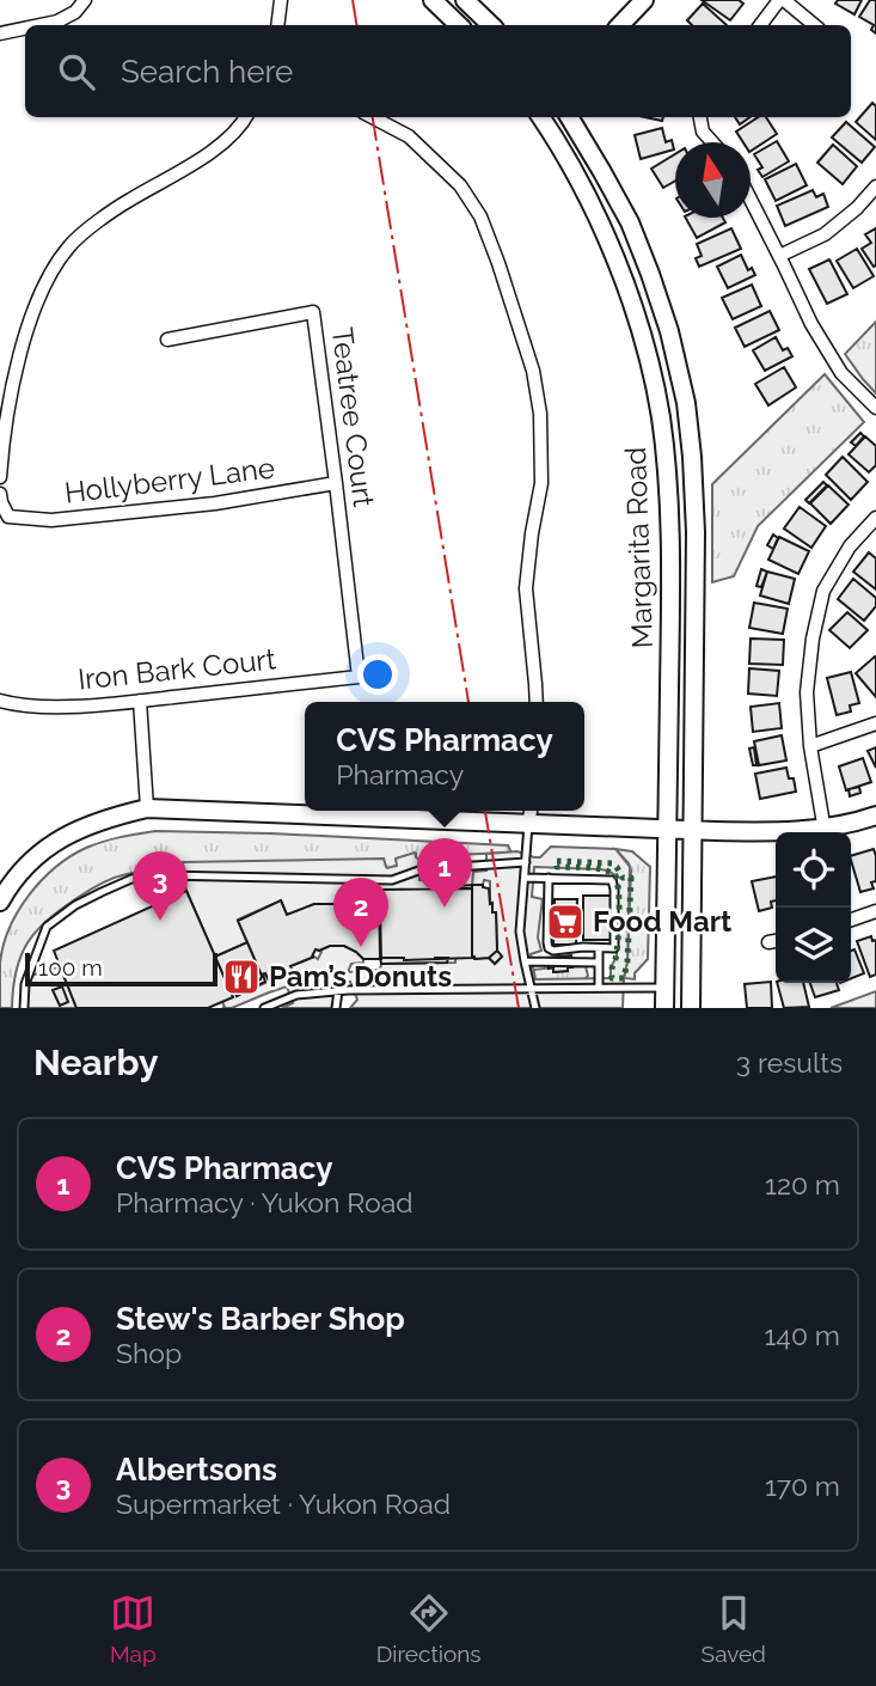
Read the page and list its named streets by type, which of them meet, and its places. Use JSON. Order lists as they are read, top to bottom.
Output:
{
  "streets": {
    "main road": ["Margarita Road"],
    "street": ["Teatree Court", "Hollyberry Lane", "Iron Bark Court"]
  },
  "crossings": [
    ["Teatree Court", "Hollyberry Lane"],
    ["Teatree Court", "Iron Bark Court"]
  ],
  "places": {
    "supermarket": ["Food Mart"],
    "restaurant": ["Pam’s Donuts"]
  },
  "scale_bar": "100 m",
  "north": "top",
  "page": {
    "search": "Search here",
    "popup": ["CVS Pharmacy", "Pharmacy"],
    "pins": ["1", "3", "2"],
    "scale": "100 m",
    "heading": ["Nearby", "3 results"],
    "list": [
      {
        "mark": "1",
        "name": "CVS Pharmacy",
        "note": "Pharmacy · Yukon Road",
        "value": "120 m"
      },
      {
        "mark": "2",
        "name": "Stew's Barber Shop",
        "note": "Shop",
        "value": "140 m"
      },
      {
        "mark": "3",
        "name": "Albertsons",
        "note": "Supermarket · Yukon Road",
        "value": "170 m"
      }
    ],
    "nav": ["Map", "Directions", "Saved"]
  }
}
